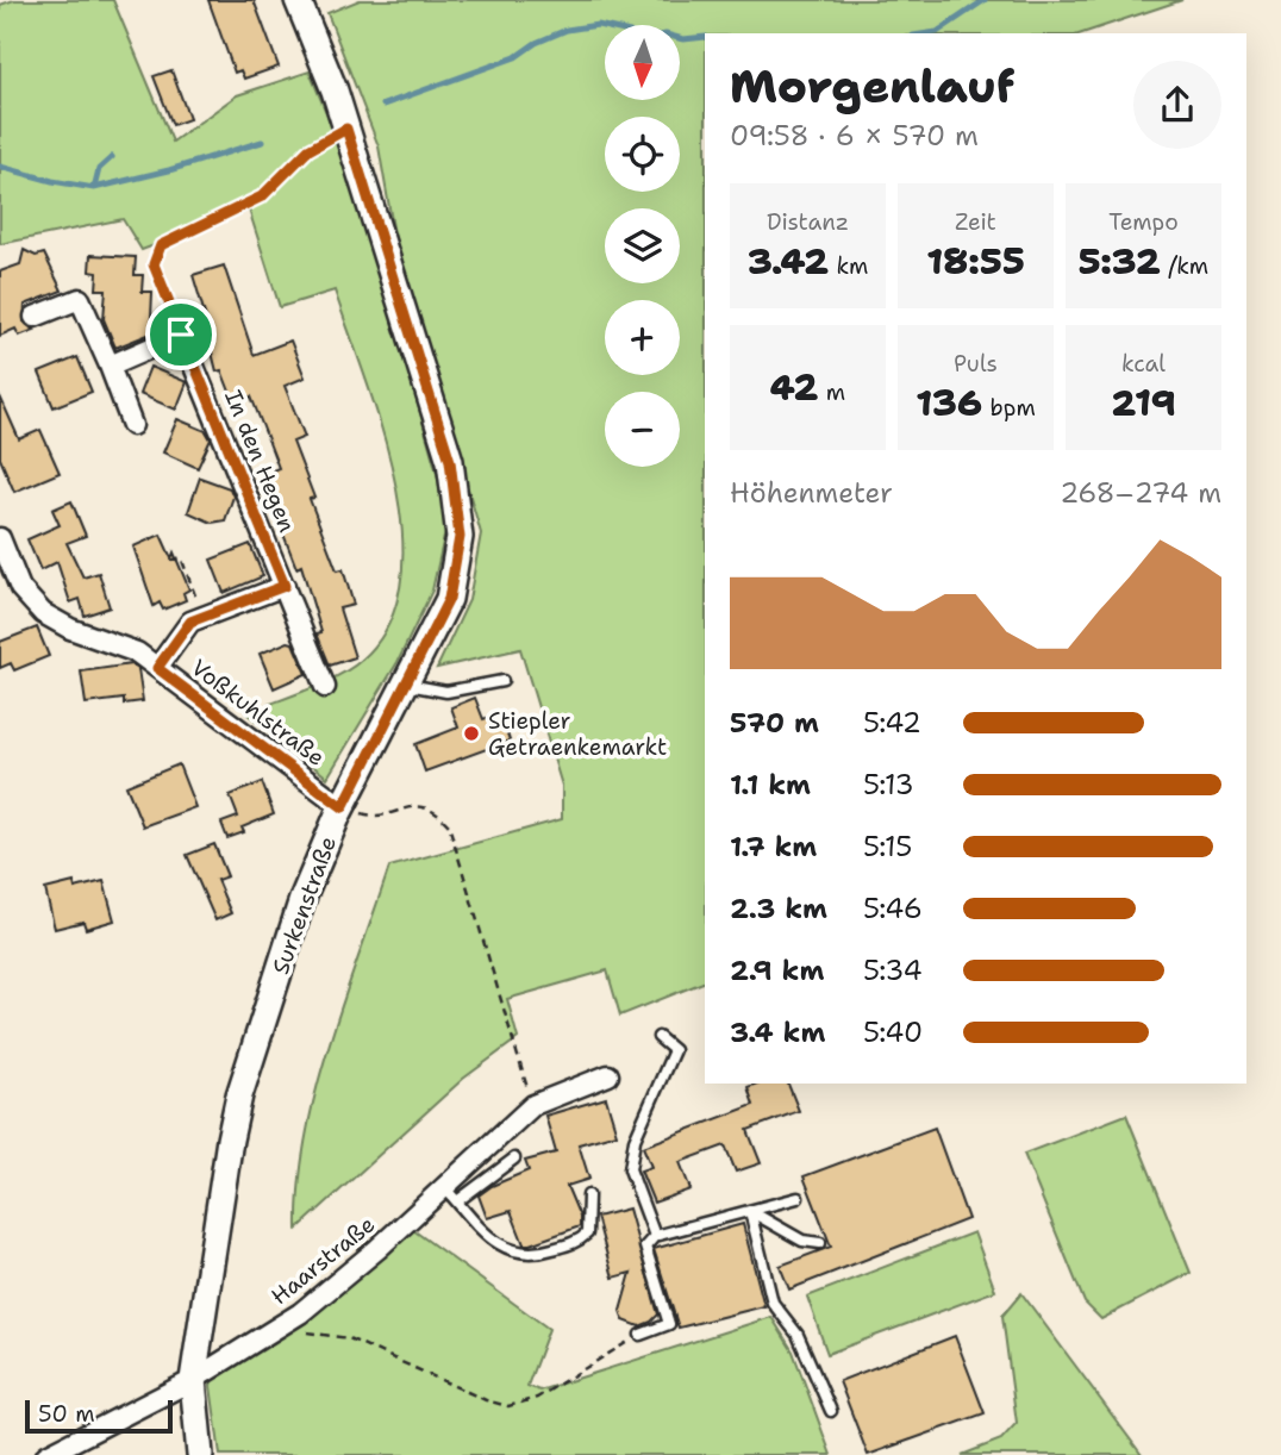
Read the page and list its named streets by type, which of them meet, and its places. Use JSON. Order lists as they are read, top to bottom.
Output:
{
  "streets": {
    "street": [
      "In den Hegen",
      "Voßkuhlstraße",
      "Surkenstraße",
      "Haarstraße"
    ]
  },
  "crossings": [
    ["Voßkuhlstraße", "Surkenstraße"],
    ["Surkenstraße", "Haarstraße"]
  ],
  "places": ["Stiepler Getraenkemarkt"],
  "scale_bar": "50 m",
  "north": "bottom",
  "page": {
    "map_buttons": ["+", "−"],
    "heading": ["Morgenlauf", "09:58 · 6 × 570 m"],
    "stats": [
      ["Distanz", "3.42 km"],
      ["Zeit", "18:55"],
      ["Tempo", "5:32 /km"],
      ["42 m"],
      ["Puls", "136 bpm"],
      ["kcal", "219"]
    ],
    "chart": ["Höhenmeter", "268–274 m"],
    "list": [
      {
        "name": "570 m",
        "note": "5:42"
      },
      {
        "name": "1.1 km",
        "note": "5:13"
      },
      {
        "name": "1.7 km",
        "note": "5:15"
      },
      {
        "name": "2.3 km",
        "note": "5:46"
      },
      {
        "name": "2.9 km",
        "note": "5:34"
      },
      {
        "name": "3.4 km",
        "note": "5:40"
      }
    ],
    "scale": "50 m"
  }
}
